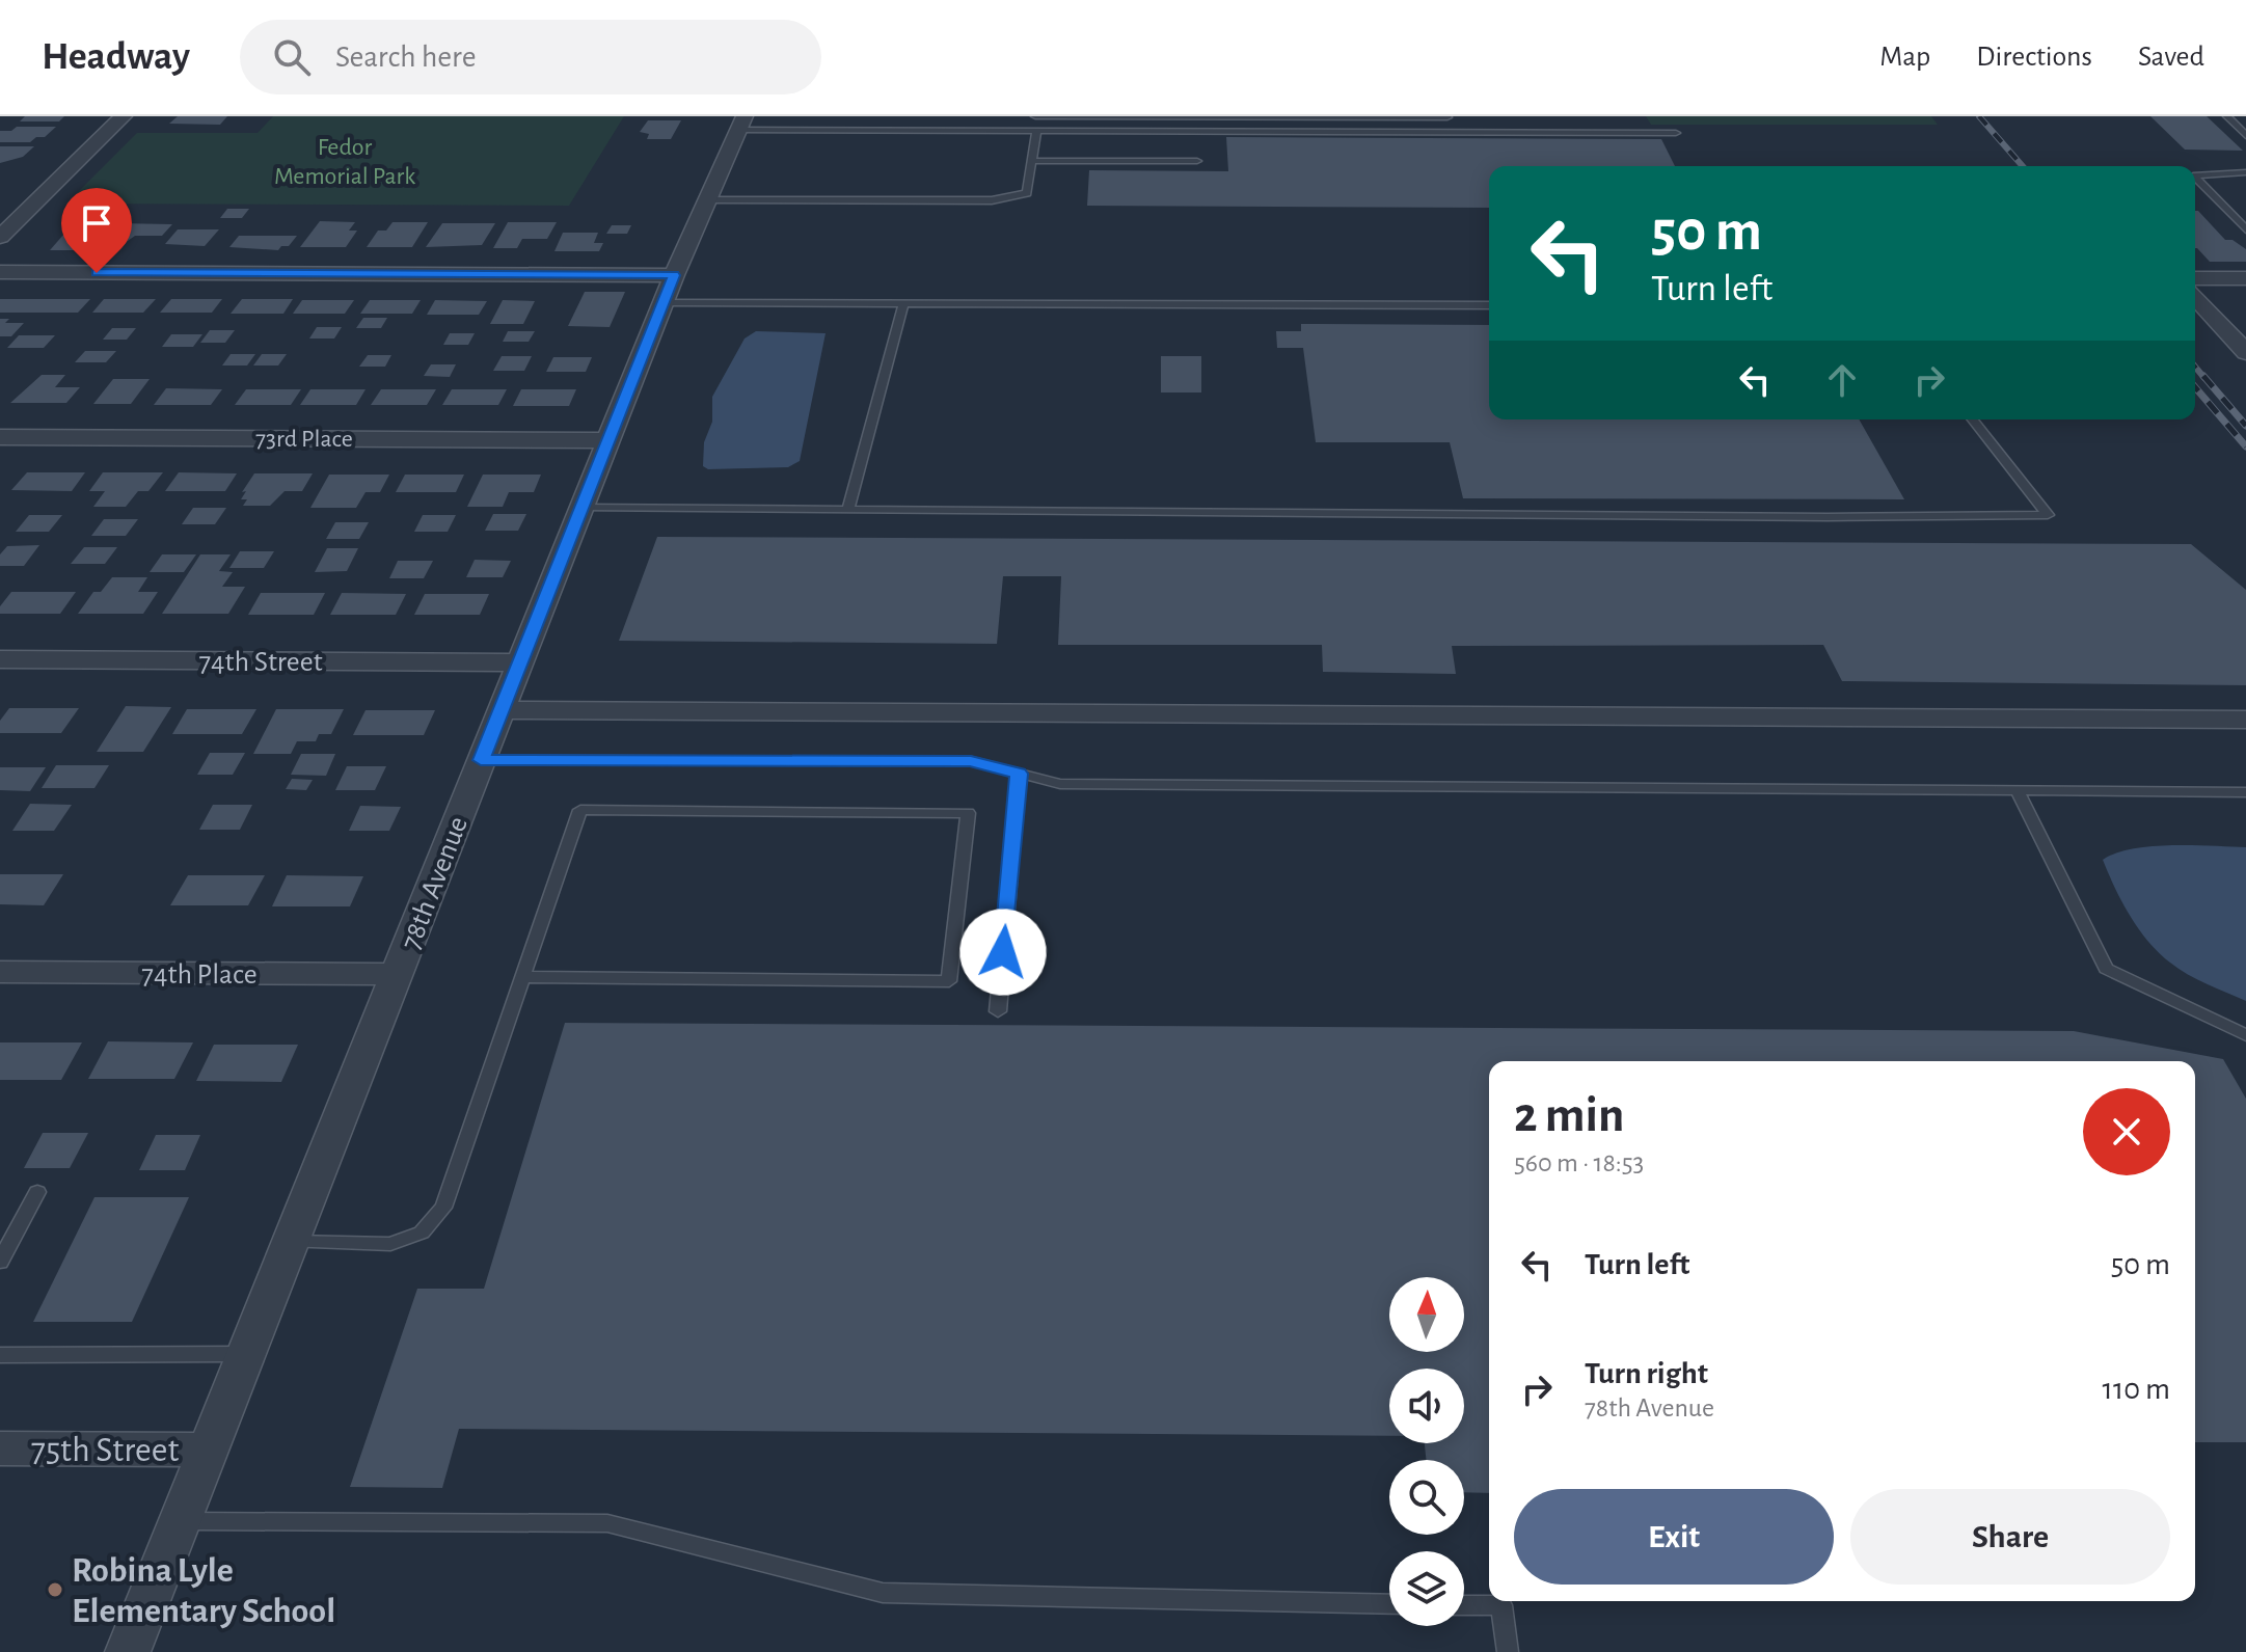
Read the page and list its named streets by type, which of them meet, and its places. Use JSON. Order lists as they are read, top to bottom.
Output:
{
  "streets": {
    "street": [
      "73rd Place",
      "74th Street",
      "78th Avenue",
      "74th Place",
      "75th Street"
    ]
  },
  "crossings": [
    ["73rd Place", "78th Avenue"],
    ["74th Street", "78th Avenue"],
    ["78th Avenue", "74th Place"],
    ["78th Avenue", "75th Street"]
  ],
  "parks": ["Fedor Memorial Park"],
  "places": ["Robina Lyle Elementary School"],
  "north": "top",
  "page": {
    "header": "Headway",
    "search": "Search here",
    "nav": ["Map", "Directions", "Saved"],
    "turn": ["50 m", "Turn left"],
    "heading": ["2 min", "560 m · 18:53"],
    "list": [
      {
        "name": "Turn left",
        "value": "50 m"
      },
      {
        "name": "Turn right",
        "note": "78th Avenue",
        "value": "110 m"
      }
    ],
    "buttons": ["Exit", "Share"]
  }
}
